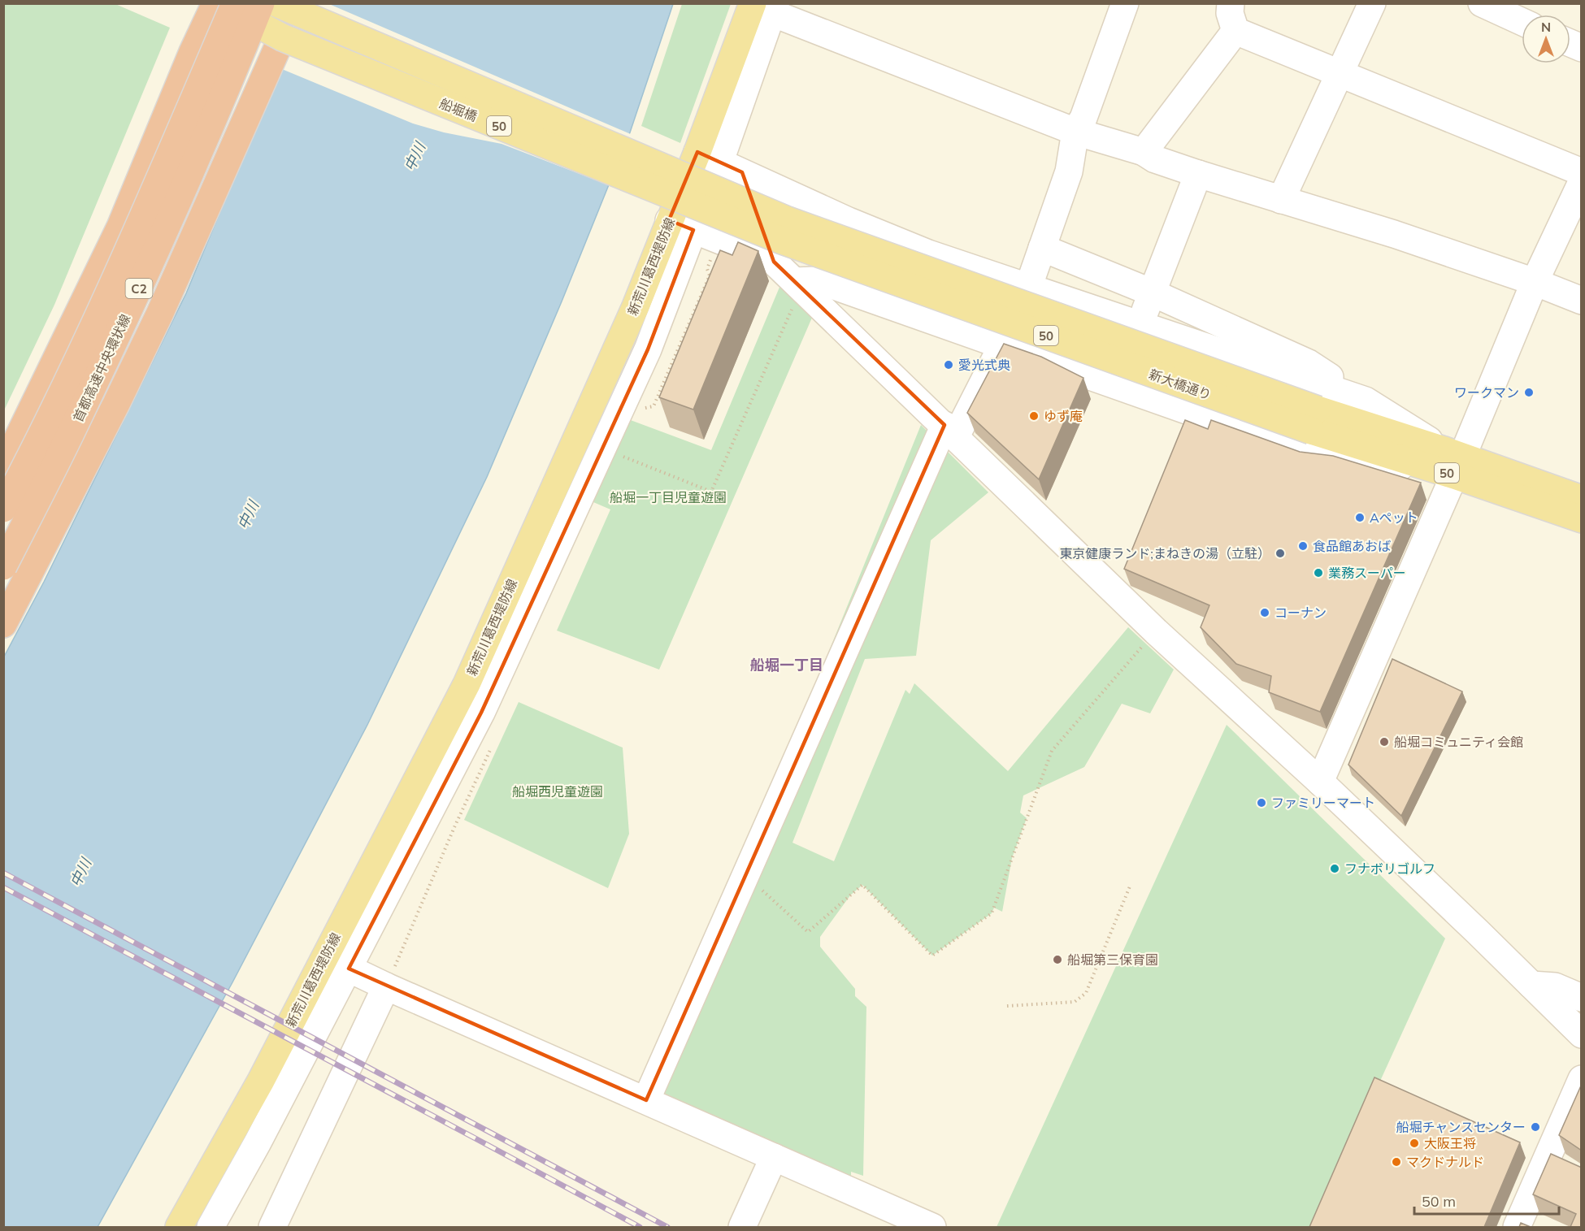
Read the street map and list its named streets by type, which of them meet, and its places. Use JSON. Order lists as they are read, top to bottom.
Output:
{
  "streets": {
    "highway": ["C2", "首都高速中央環状線"],
    "main road": [
      "船堀橋",
      "50",
      "新荒川葛西堤防線",
      "新大橋通り"
    ]
  },
  "crossings": [
    ["船堀橋", "新大橋通り"]
  ],
  "districts": ["船堀一丁目"],
  "water": ["中川"],
  "parks": ["船堀一丁目児童遊園", "船堀西児童遊園"],
  "places": [
    "愛光式典",
    "ワークマン",
    "ゆず庵",
    "Aペット",
    "食品館あおば",
    "東京健康ランド;まねきの湯（立駐）",
    "業務スーパー",
    "コーナン",
    "船堀コミュニティ会館",
    "ファミリーマート",
    "フナボリゴルフ",
    "船堀第三保育園",
    "船堀チャンスセンター",
    "大阪王将",
    "マクドナルド"
  ],
  "scale_bar": "50 m",
  "north": "top"
}
